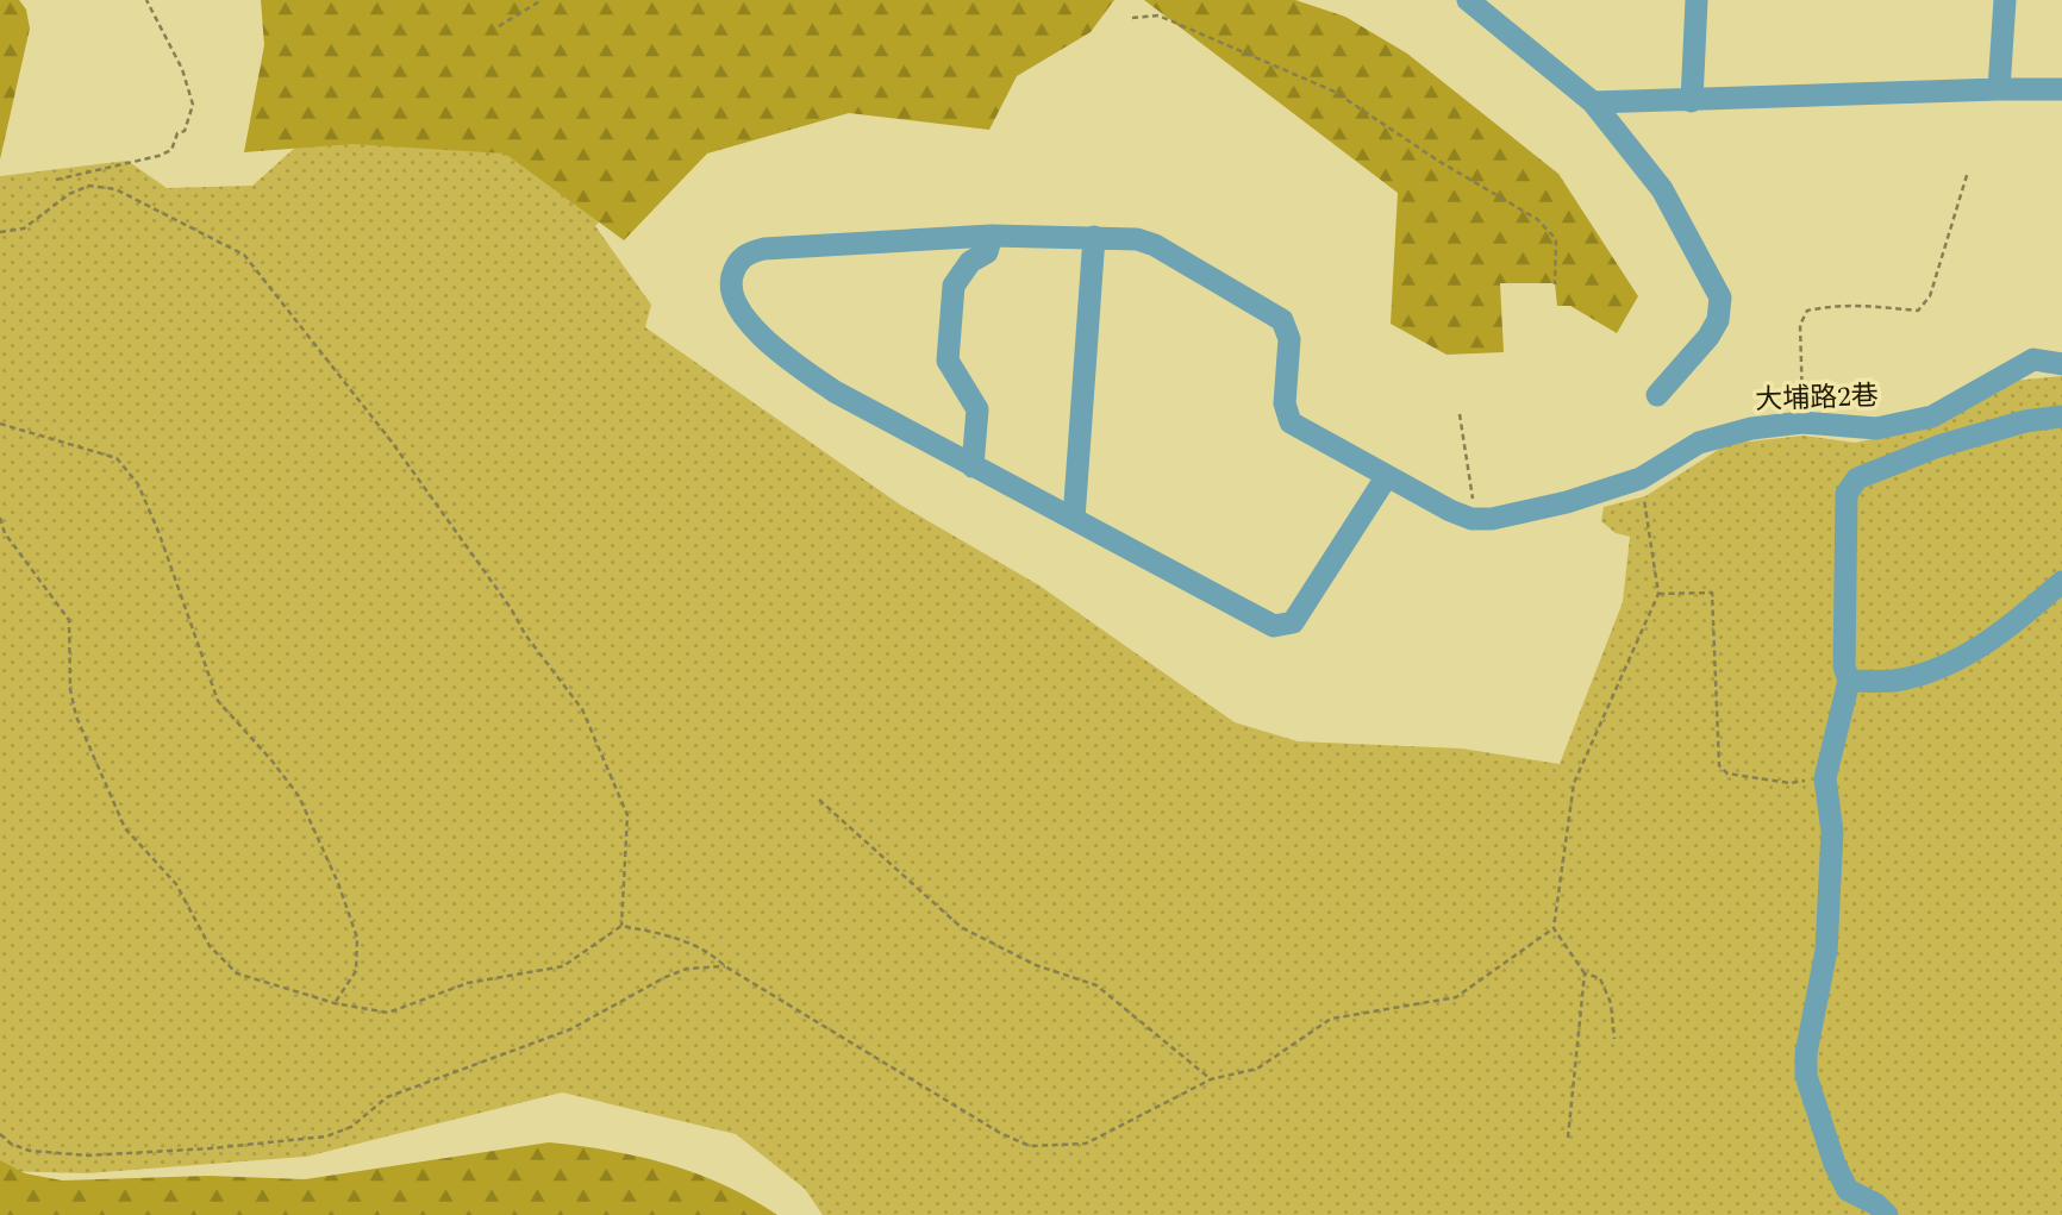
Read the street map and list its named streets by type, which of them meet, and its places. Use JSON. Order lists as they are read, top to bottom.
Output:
{
  "streets": {
    "street": ["大埔路2巷"]
  }
}
